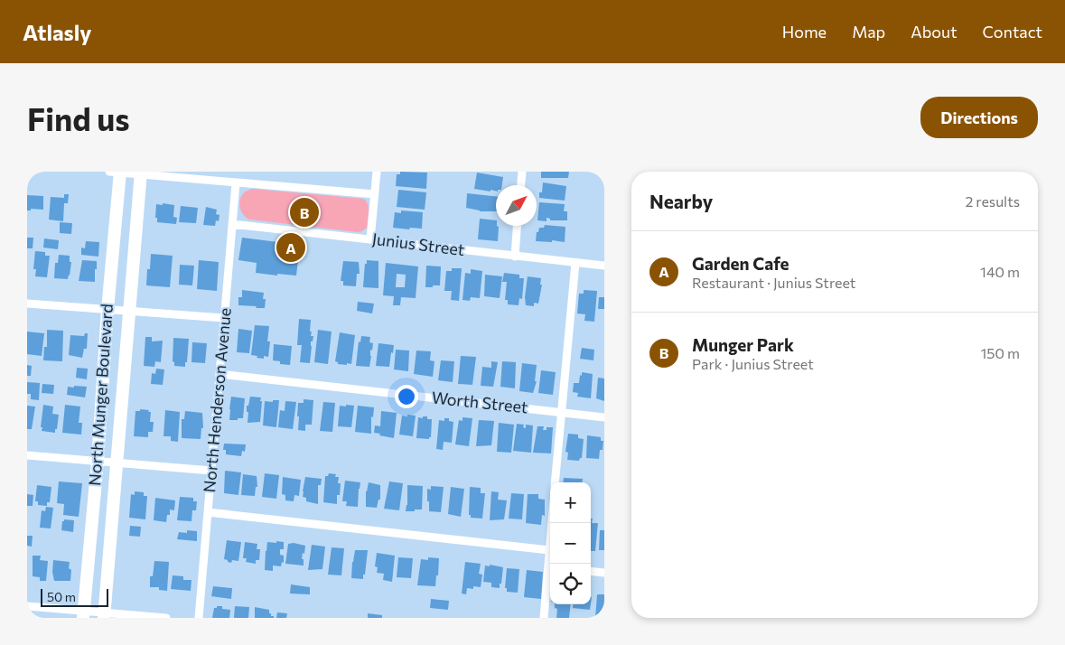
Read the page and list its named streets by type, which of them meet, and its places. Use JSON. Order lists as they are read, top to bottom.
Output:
{
  "streets": {
    "main road": ["North Munger Boulevard"],
    "street": ["Junius Street", "North Henderson Avenue", "Worth Street"]
  },
  "crossings": [
    ["Junius Street", "North Henderson Avenue"],
    ["North Henderson Avenue", "Worth Street"]
  ],
  "scale_bar": "50 m",
  "north": "top right",
  "page": {
    "header": "Atlasly",
    "nav": [
      "Home",
      "Map",
      "About",
      "Contact"
    ],
    "buttons": "Directions",
    "title": "Find us",
    "heading": ["Nearby", "2 results"],
    "pins": ["B", "A"],
    "list": [
      {
        "mark": "A",
        "name": "Garden Cafe",
        "note": "Restaurant · Junius Street",
        "value": "140 m"
      },
      {
        "mark": "B",
        "name": "Munger Park",
        "note": "Park · Junius Street",
        "value": "150 m"
      }
    ],
    "map_buttons": ["+", "−"],
    "scale": "50 m"
  }
}
